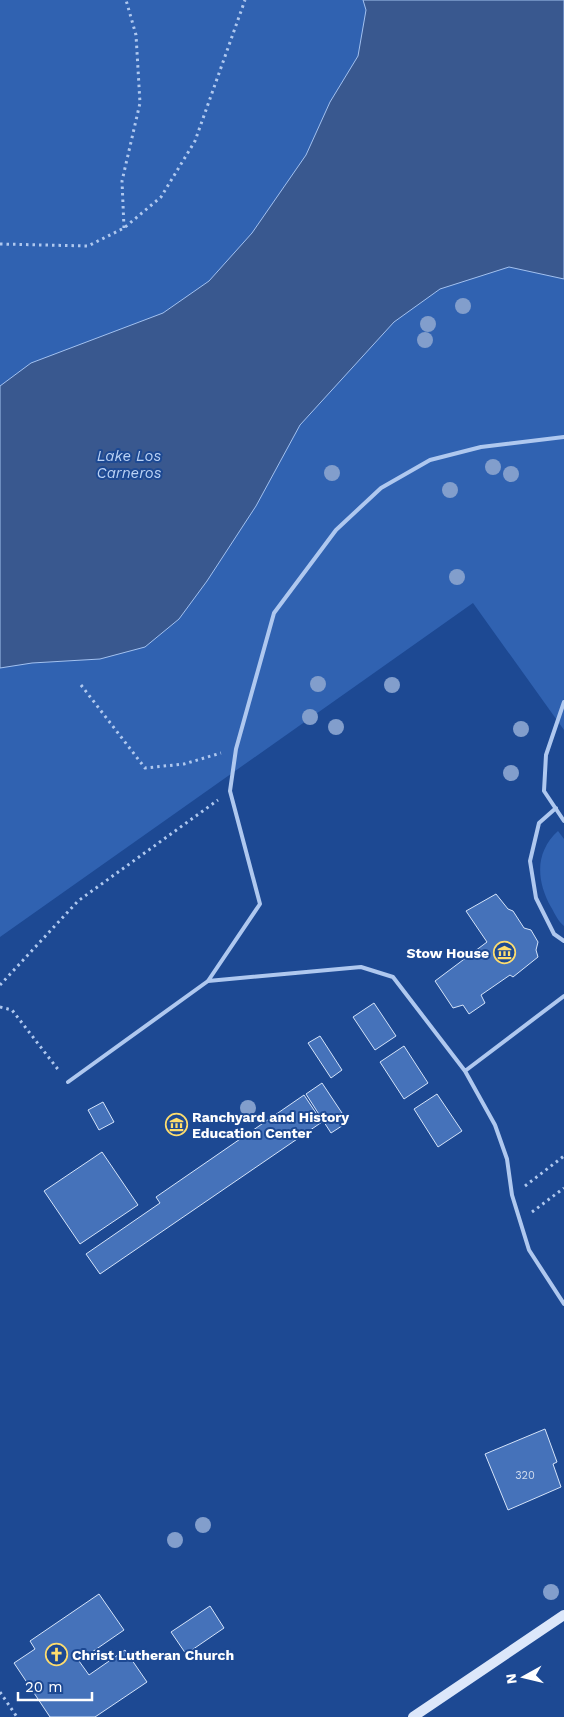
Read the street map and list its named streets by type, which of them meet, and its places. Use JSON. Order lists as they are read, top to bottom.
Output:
{
  "water": ["Lake Los Carneros"],
  "places": {
    "museum": ["Stow House", "Ranchyard and History Education Center"],
    "church": ["Christ Lutheran Church"]
  },
  "house_numbers": ["320"],
  "scale_bar": "20 m",
  "north": "left"
}
